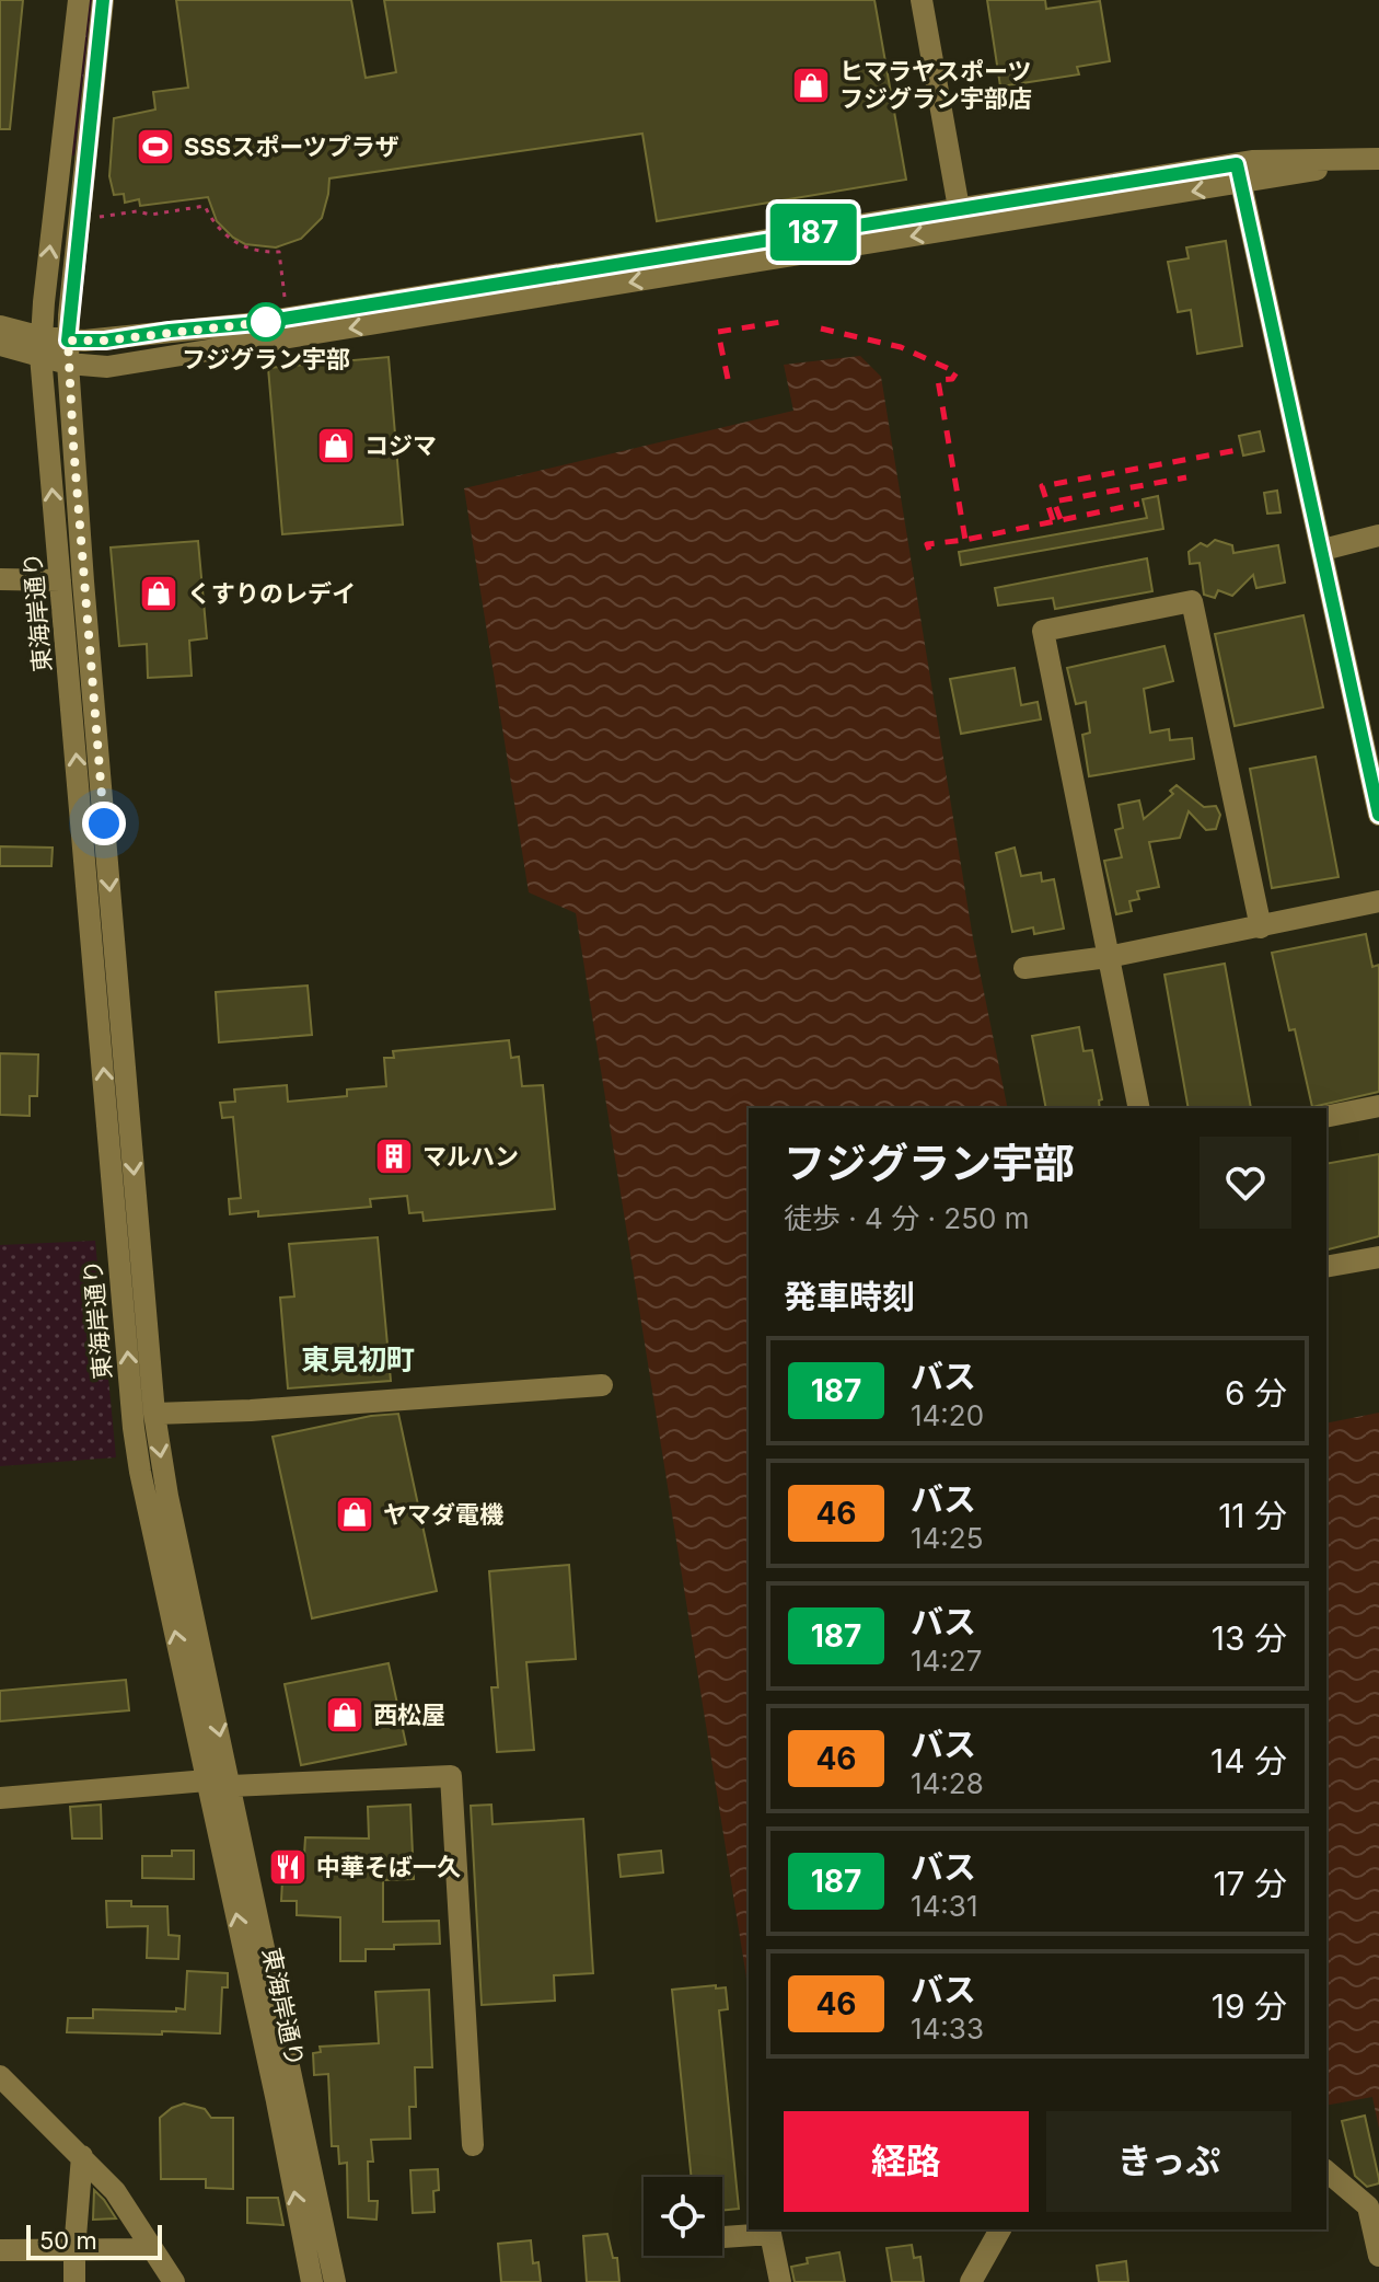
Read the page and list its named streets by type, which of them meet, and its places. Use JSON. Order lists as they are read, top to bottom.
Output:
{
  "streets": {
    "street": ["東海岸通り"]
  },
  "districts": ["東見初町"],
  "places": {
    "shop": [
      "ヒマラヤスポーツ フジグラン宇部店",
      "コジマ",
      "くすりのレデイ",
      "ヤマダ電機",
      "西松屋"
    ],
    "sports": ["SSSスポーツプラザ"],
    "other": ["フジグラン宇部"],
    "building": ["マルハン"],
    "restaurant": ["中華そば一久"]
  },
  "lines": ["bus line 187"],
  "scale_bar": "50 m",
  "page": {
    "on_map": "187",
    "heading": [
      ["フジグラン宇部", "徒歩 · 4 分 · 250 m"],
      "発車時刻"
    ],
    "list": [
      {
        "mark": "187",
        "name": "バス",
        "note": "14:20",
        "value": "6 分"
      },
      {
        "mark": "46",
        "name": "バス",
        "note": "14:25",
        "value": "11 分"
      },
      {
        "mark": "187",
        "name": "バス",
        "note": "14:27",
        "value": "13 分"
      },
      {
        "mark": "46",
        "name": "バス",
        "note": "14:28",
        "value": "14 分"
      },
      {
        "mark": "187",
        "name": "バス",
        "note": "14:31",
        "value": "17 分"
      },
      {
        "mark": "46",
        "name": "バス",
        "note": "14:33",
        "value": "19 分"
      }
    ],
    "buttons": ["経路", "きっぷ"],
    "scale": "50 m"
  }
}
